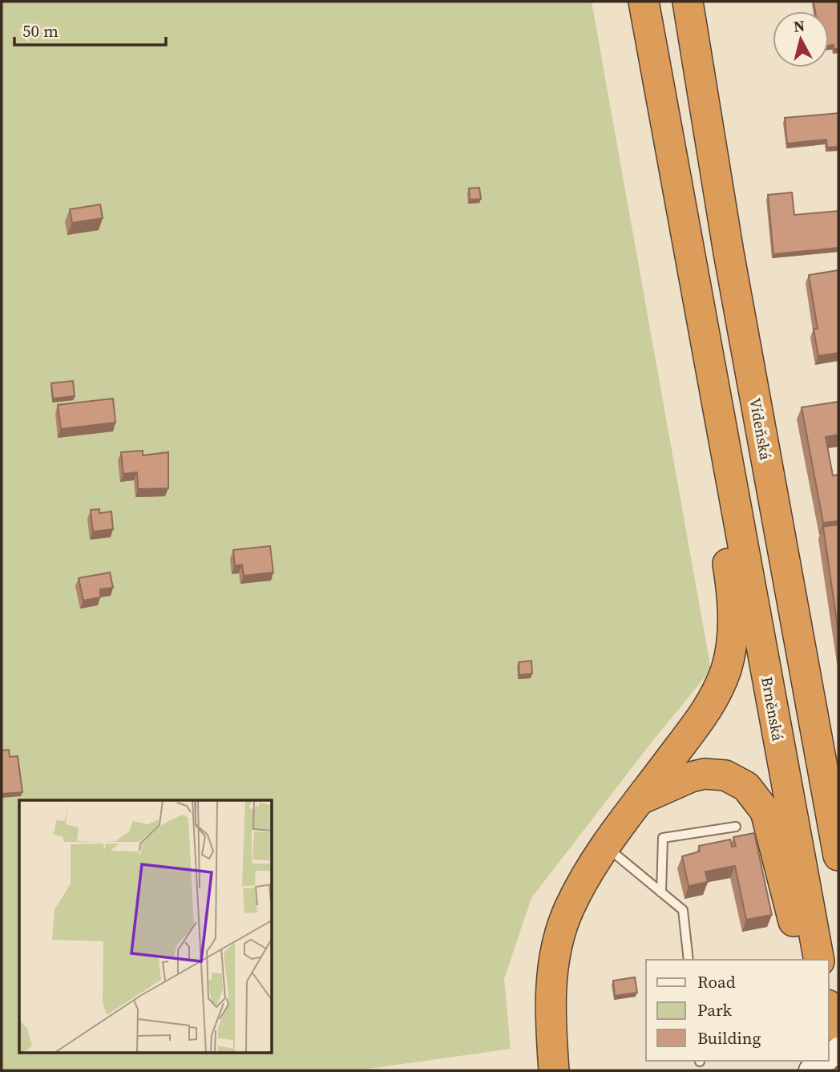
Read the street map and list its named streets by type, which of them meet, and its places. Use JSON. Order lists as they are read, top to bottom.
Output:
{
  "streets": {
    "highway": ["Vídeňská", "Brněnská"]
  },
  "legend": ["Road", "Park", "Building"],
  "scale_bar": "50 m",
  "north": "top"
}
